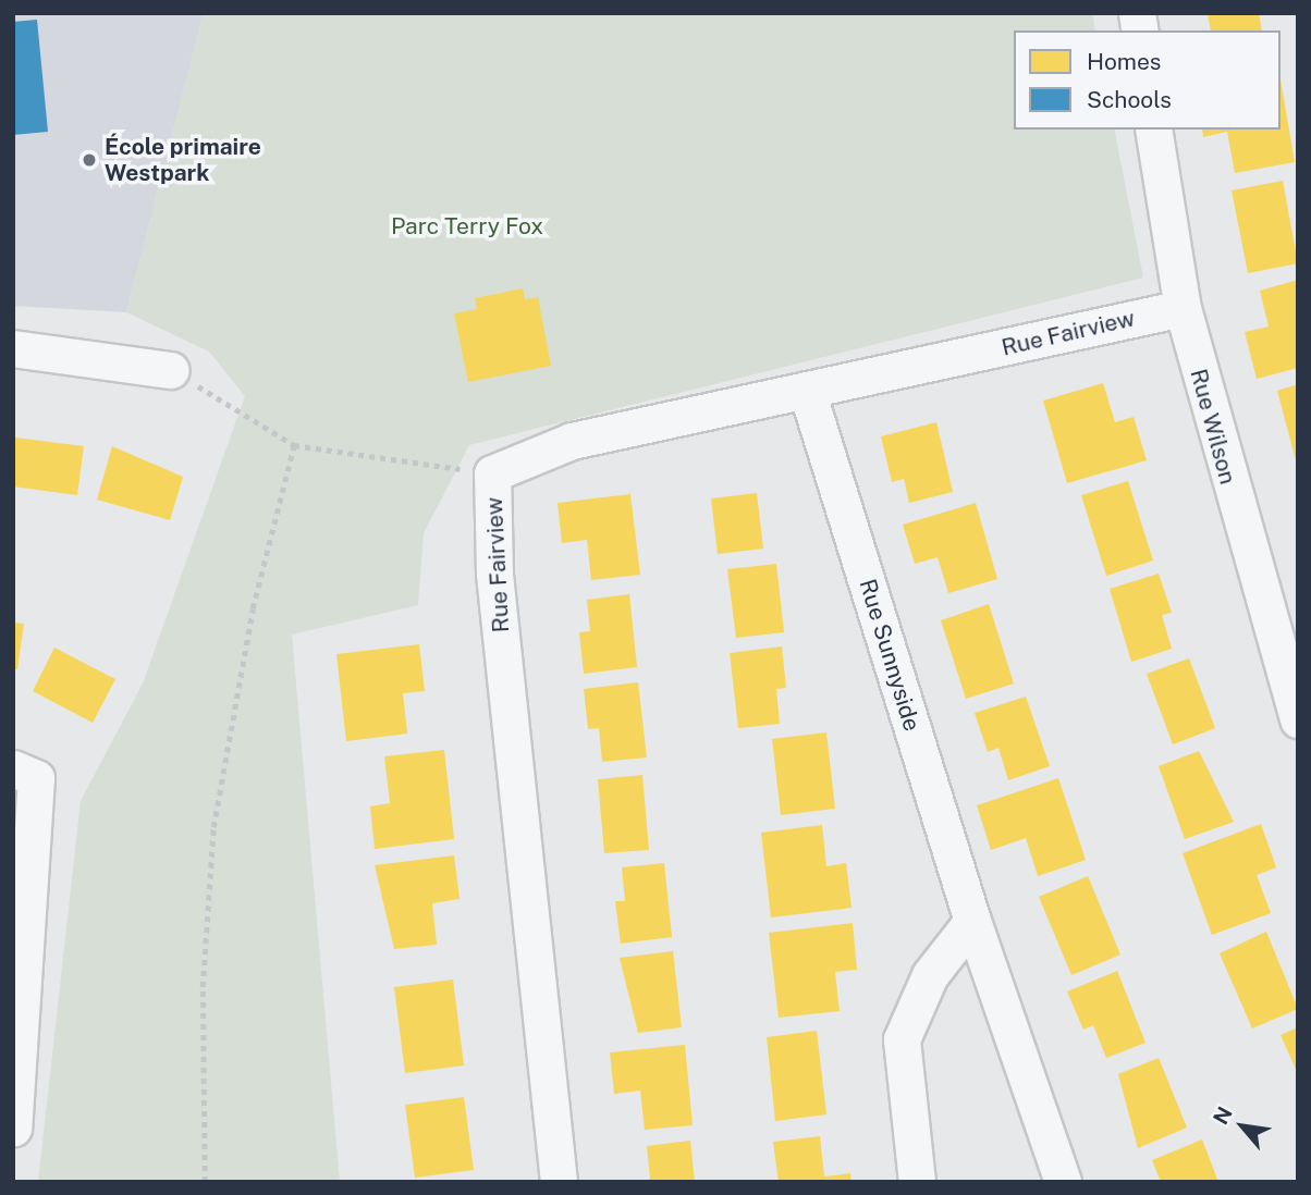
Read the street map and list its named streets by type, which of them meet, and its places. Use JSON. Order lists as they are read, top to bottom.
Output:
{
  "streets": {
    "street": ["Rue Fairview", "Rue Wilson", "Rue Sunnyside"]
  },
  "crossings": [
    ["Rue Fairview", "Rue Wilson"],
    ["Rue Fairview", "Rue Sunnyside"]
  ],
  "parks": ["Parc Terry Fox"],
  "places": ["École primaire Westpark"],
  "legend": ["Homes", "Schools"],
  "north": "top left"
}
